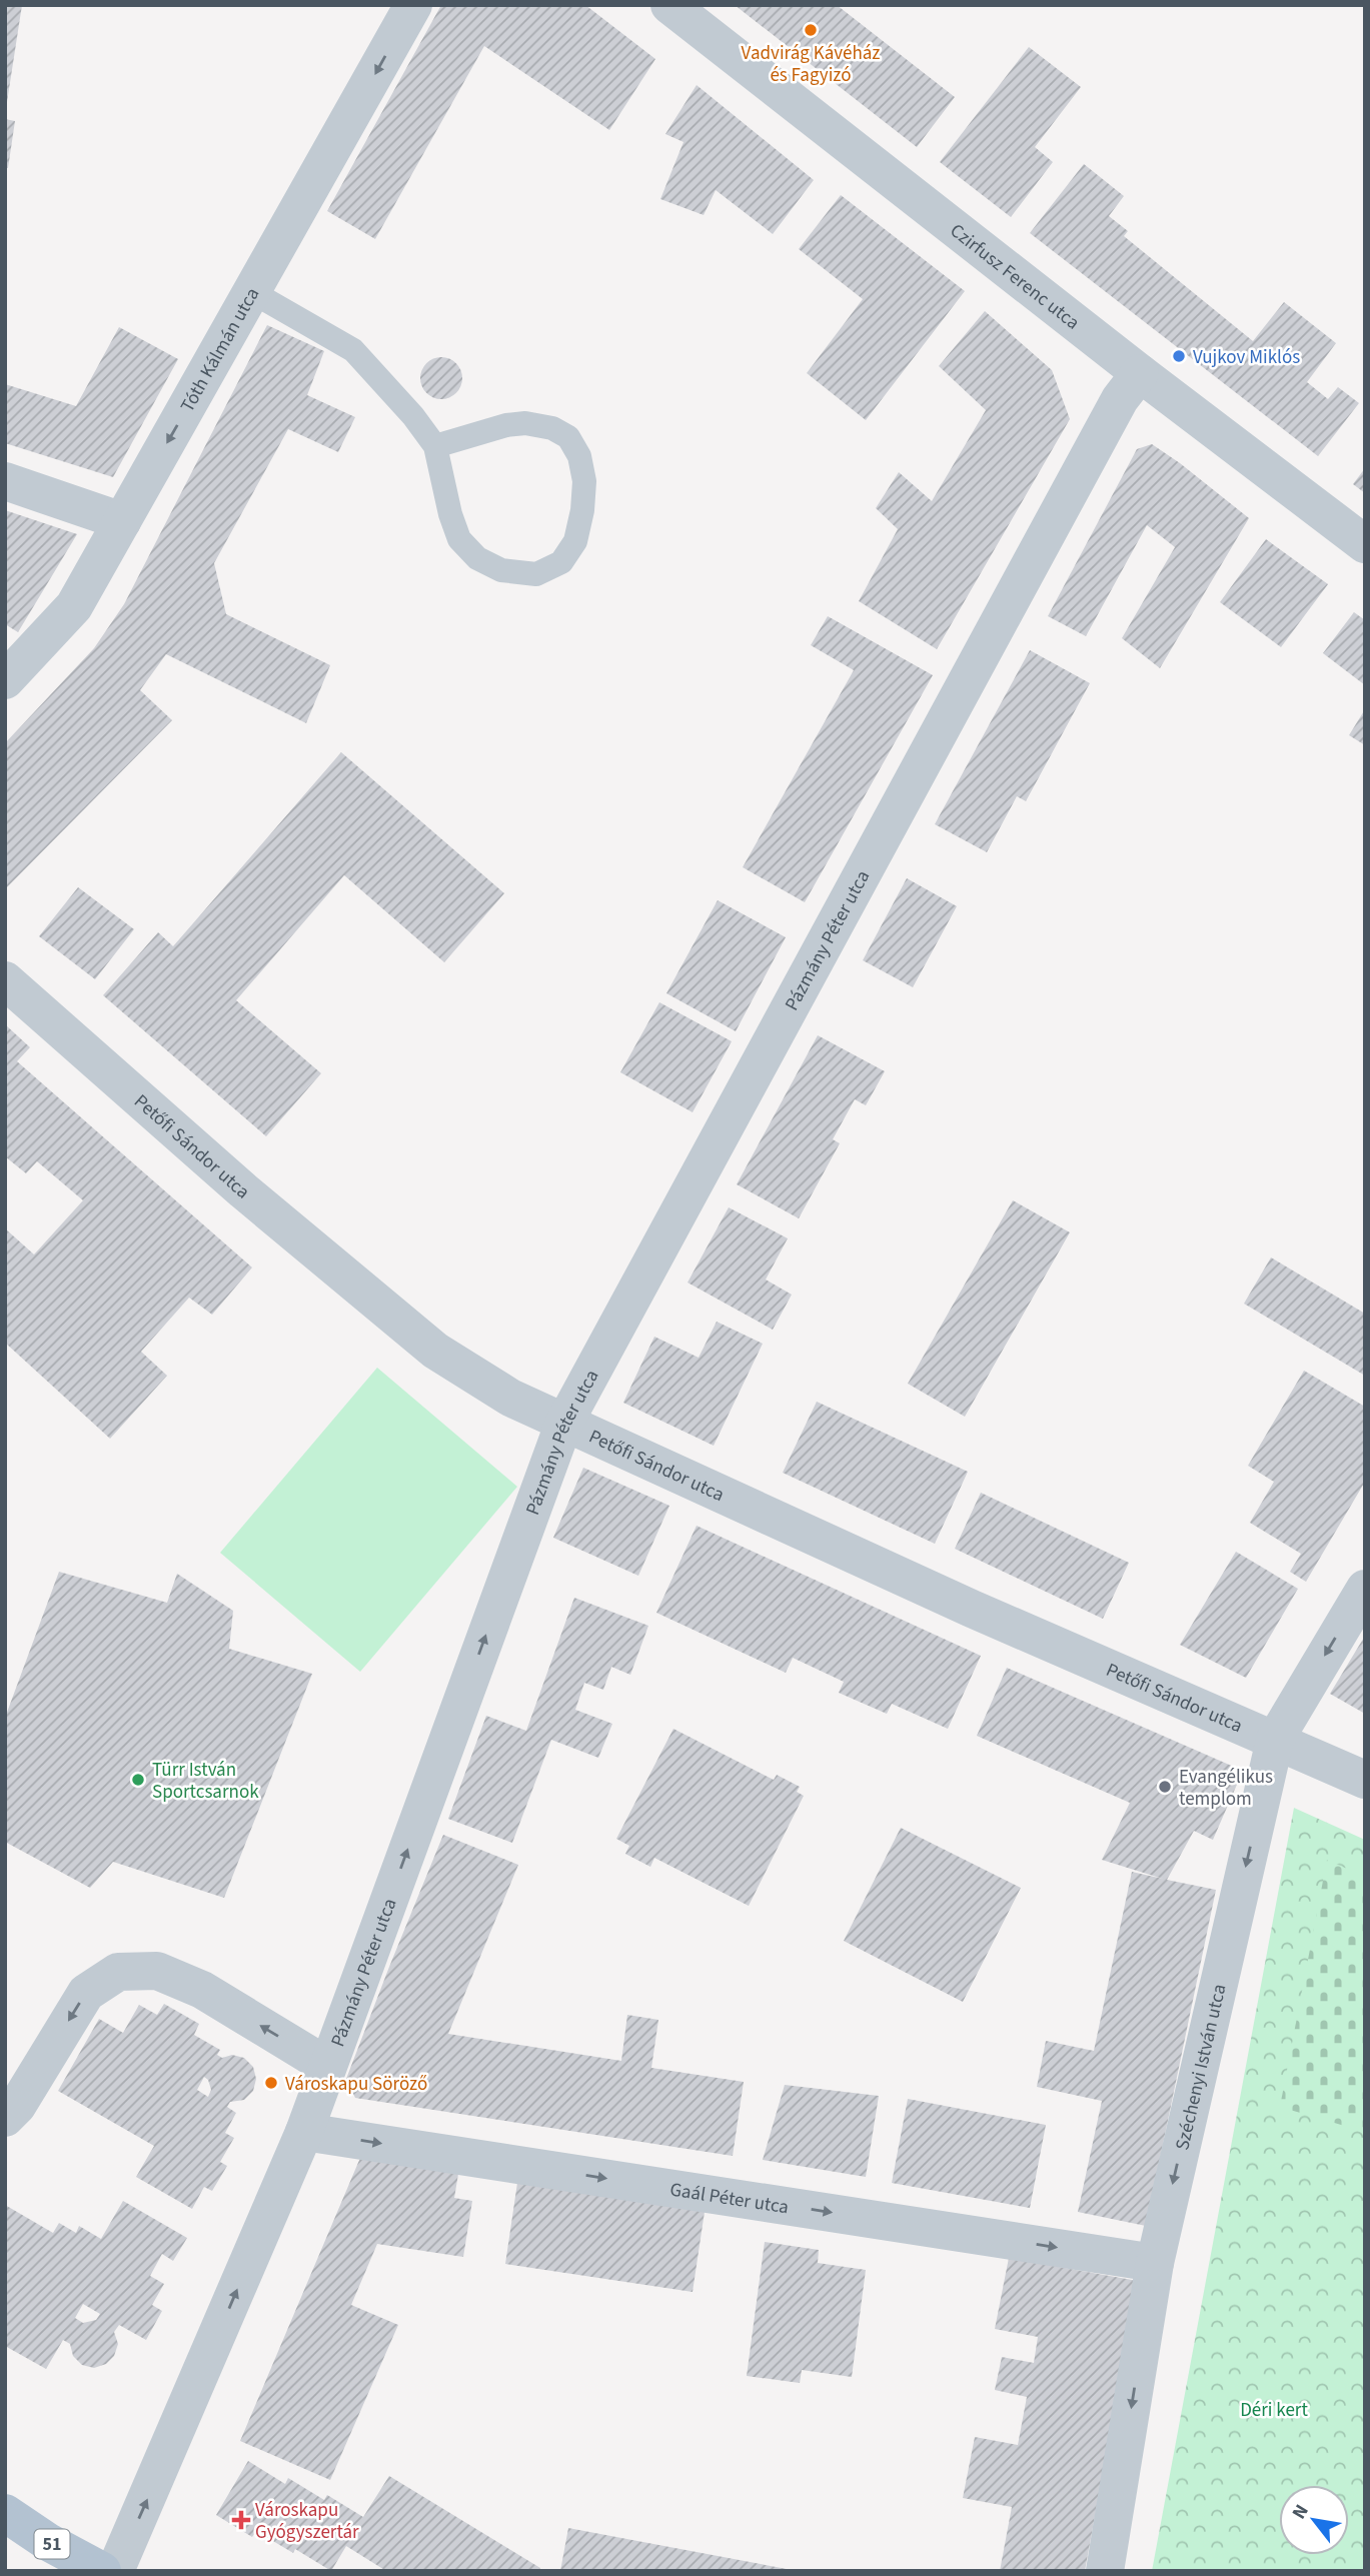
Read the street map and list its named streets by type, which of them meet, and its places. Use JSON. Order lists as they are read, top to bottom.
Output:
{
  "streets": {
    "main road": ["51"],
    "street": [
      "Czirfusz Ferenc utca",
      "Tóth Kálmán utca",
      "Pázmány Péter utca",
      "Petőfi Sándor utca",
      "Széchenyi István utca",
      "Gaál Péter utca"
    ]
  },
  "crossings": [
    ["Czirfusz Ferenc utca", "Pázmány Péter utca"],
    ["Pázmány Péter utca", "Petőfi Sándor utca"],
    ["Pázmány Péter utca", "Gaál Péter utca"],
    ["Petőfi Sándor utca", "Széchenyi István utca"],
    ["Széchenyi István utca", "Gaál Péter utca"]
  ],
  "one_way": [
    "Tóth Kálmán utca",
    "Pázmány Péter utca",
    "Széchenyi István utca",
    "Gaál Péter utca"
  ],
  "parks": ["Déri kert"],
  "places": {
    "other": [
      "Vadvirág Kávéház és Fagyizó",
      "Vujkov Miklós",
      "Türr István Sportcsarnok",
      "Evangélikus templom",
      "Városkapu Söröző"
    ],
    "health": ["Városkapu Gyógyszertár"]
  },
  "north": "top left"
}
